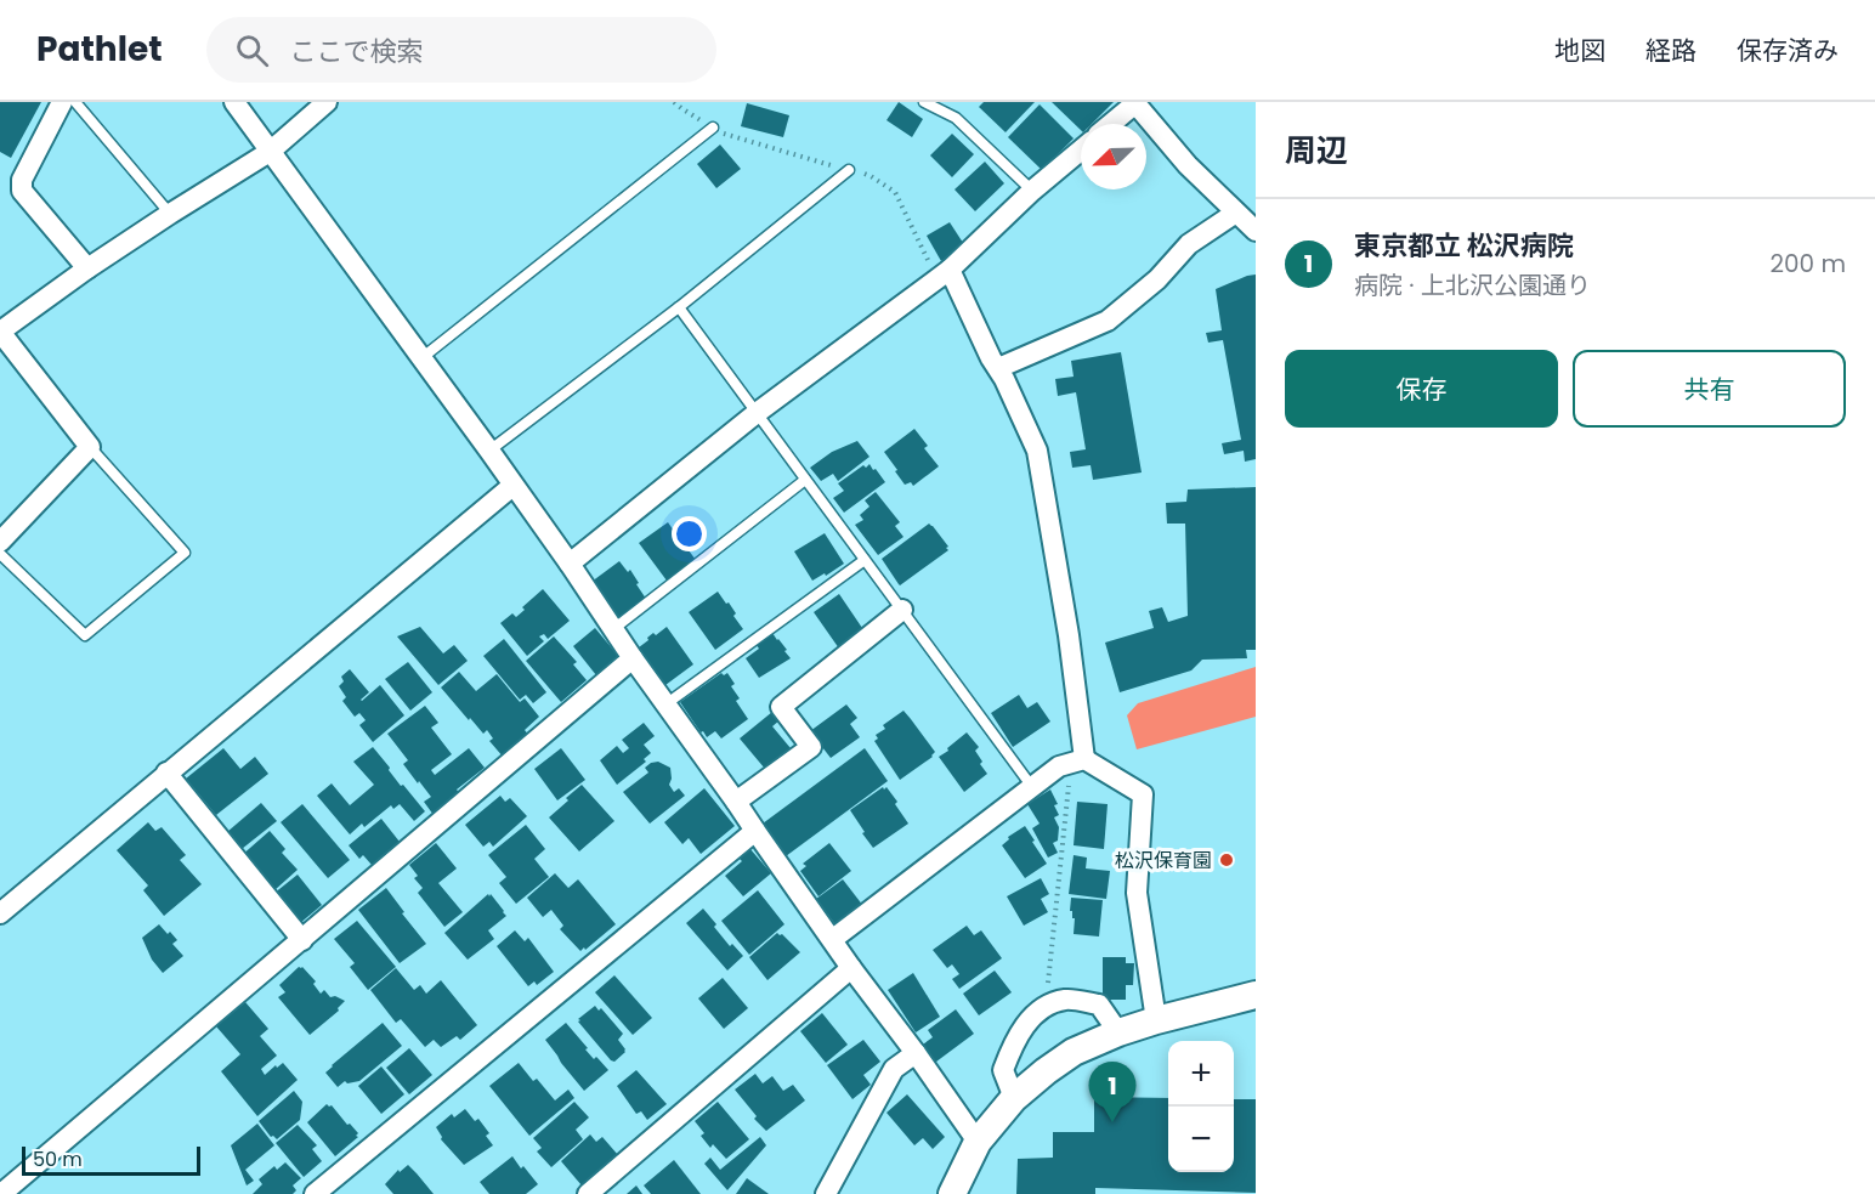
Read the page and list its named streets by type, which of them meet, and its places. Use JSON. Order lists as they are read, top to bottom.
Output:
{
  "places": ["松沢保育園"],
  "scale_bar": "50 m",
  "north": "bottom left",
  "page": {
    "header": "Pathlet",
    "search": "ここで検索",
    "nav": ["地図", "経路", "保存済み"],
    "heading": "周辺",
    "list": [
      {
        "mark": "1",
        "name": "東京都立 松沢病院",
        "note": "病院 · 上北沢公園通り",
        "value": "200 m"
      }
    ],
    "buttons": ["保存", "共有"],
    "map_buttons": ["+", "−"],
    "pins": "1",
    "scale": "50 m"
  }
}
